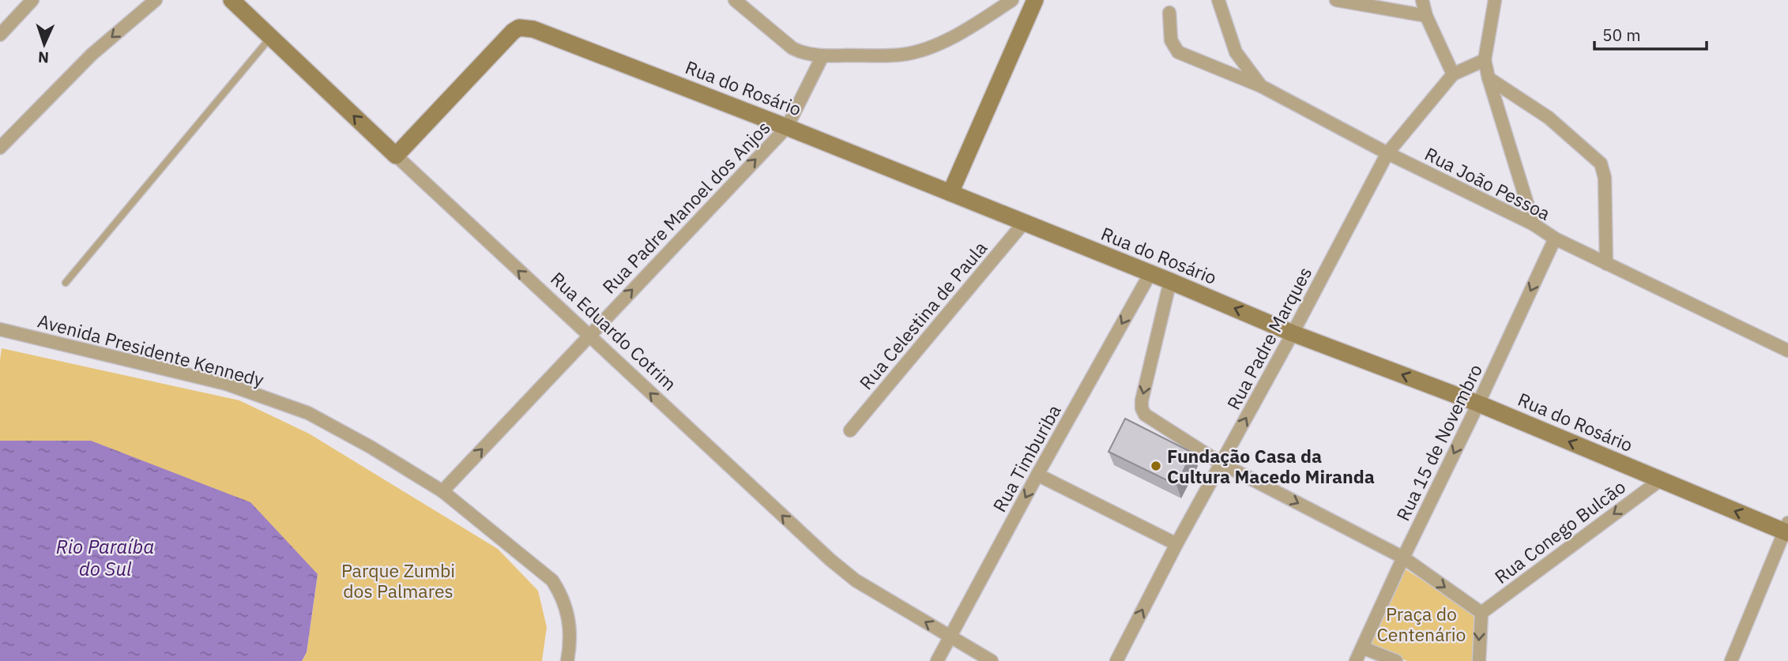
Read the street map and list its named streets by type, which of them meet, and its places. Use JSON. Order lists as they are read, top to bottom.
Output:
{
  "streets": {
    "street": [
      "Rua do Rosário",
      "Rua João Pessoa",
      "Rua Padre Manoel dos Anjos",
      "Rua Celestina de Paula",
      "Rua Eduardo Cotrim",
      "Rua Padre Marques",
      "Avenida Presidente Kennedy",
      "Rua 15 de Novembro",
      "Rua Timburiba",
      "Rua Conego Bulcão"
    ]
  },
  "crossings": [
    ["Rua do Rosário", "Rua Padre Manoel dos Anjos"],
    ["Rua do Rosário", "Rua Celestina de Paula"],
    ["Rua do Rosário", "Rua Eduardo Cotrim"],
    ["Rua do Rosário", "Rua Padre Marques"],
    ["Rua do Rosário", "Rua 15 de Novembro"],
    ["Rua do Rosário", "Rua Timburiba"],
    ["Rua do Rosário", "Rua Conego Bulcão"],
    ["Rua João Pessoa", "Rua Padre Marques"],
    ["Rua João Pessoa", "Rua 15 de Novembro"],
    ["Rua Padre Manoel dos Anjos", "Rua Eduardo Cotrim"],
    ["Rua Padre Manoel dos Anjos", "Avenida Presidente Kennedy"],
    ["Rua Eduardo Cotrim", "Rua Timburiba"]
  ],
  "one_way": [
    "Rua do Rosário",
    "Rua Padre Manoel dos Anjos",
    "Rua Eduardo Cotrim",
    "Rua Padre Marques",
    "Rua 15 de Novembro",
    "Rua Timburiba",
    "Rua Conego Bulcão"
  ],
  "water": ["Rio Paraíba do Sul"],
  "parks": ["Parque Zumbi dos Palmares", "Praça do Centenário"],
  "places": ["Fundação Casa da Cultura Macedo Miranda"],
  "scale_bar": "50 m",
  "north": "bottom"
}
